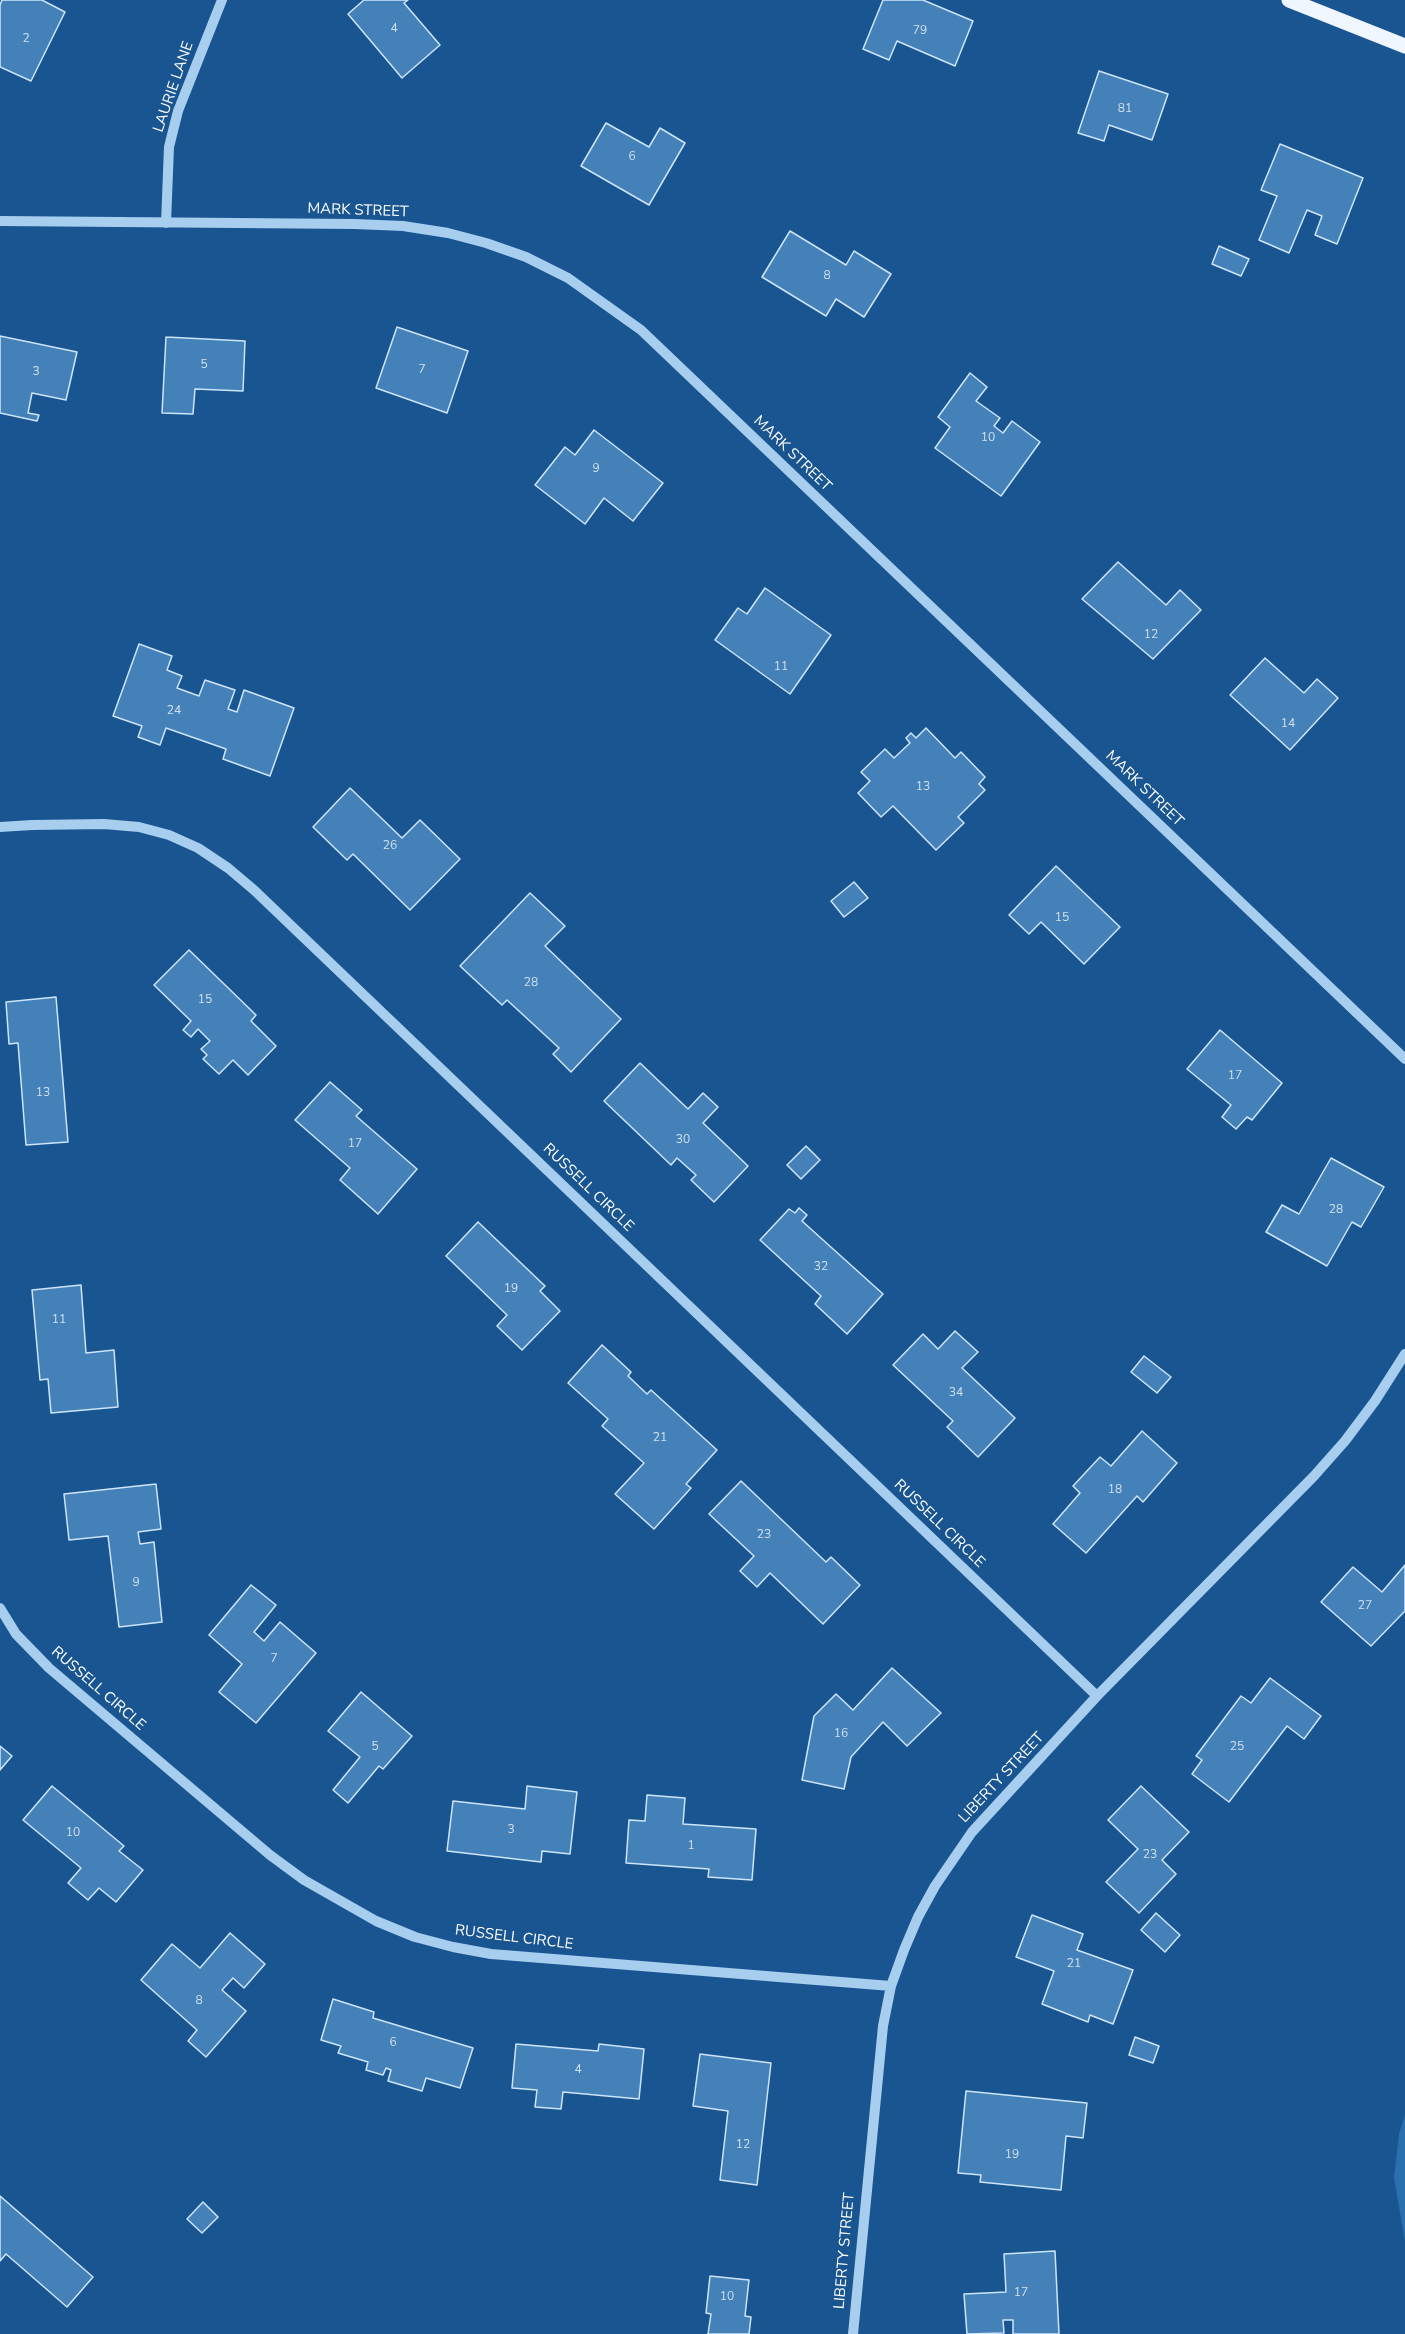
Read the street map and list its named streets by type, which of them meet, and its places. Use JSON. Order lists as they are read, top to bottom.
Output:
{
  "streets": {
    "street": [
      "LAURIE LANE",
      "MARK STREET",
      "RUSSELL CIRCLE",
      "LIBERTY STREET"
    ]
  },
  "crossings": [
    ["LAURIE LANE", "MARK STREET"],
    ["RUSSELL CIRCLE", "LIBERTY STREET"]
  ],
  "house_numbers": [
    "4",
    "79",
    "2",
    "81",
    "6",
    "8",
    "5",
    "7",
    "3",
    "10",
    "9",
    "12",
    "11",
    "24",
    "14",
    "13",
    "26",
    "15",
    "28",
    "15",
    "17",
    "13",
    "30",
    "17",
    "28",
    "32",
    "19",
    "11",
    "34",
    "21",
    "18",
    "23",
    "9",
    "27",
    "7",
    "16",
    "5",
    "25",
    "3",
    "10",
    "1",
    "23",
    "21",
    "8",
    "6",
    "4",
    "12",
    "19",
    "17",
    "10"
  ]
}
